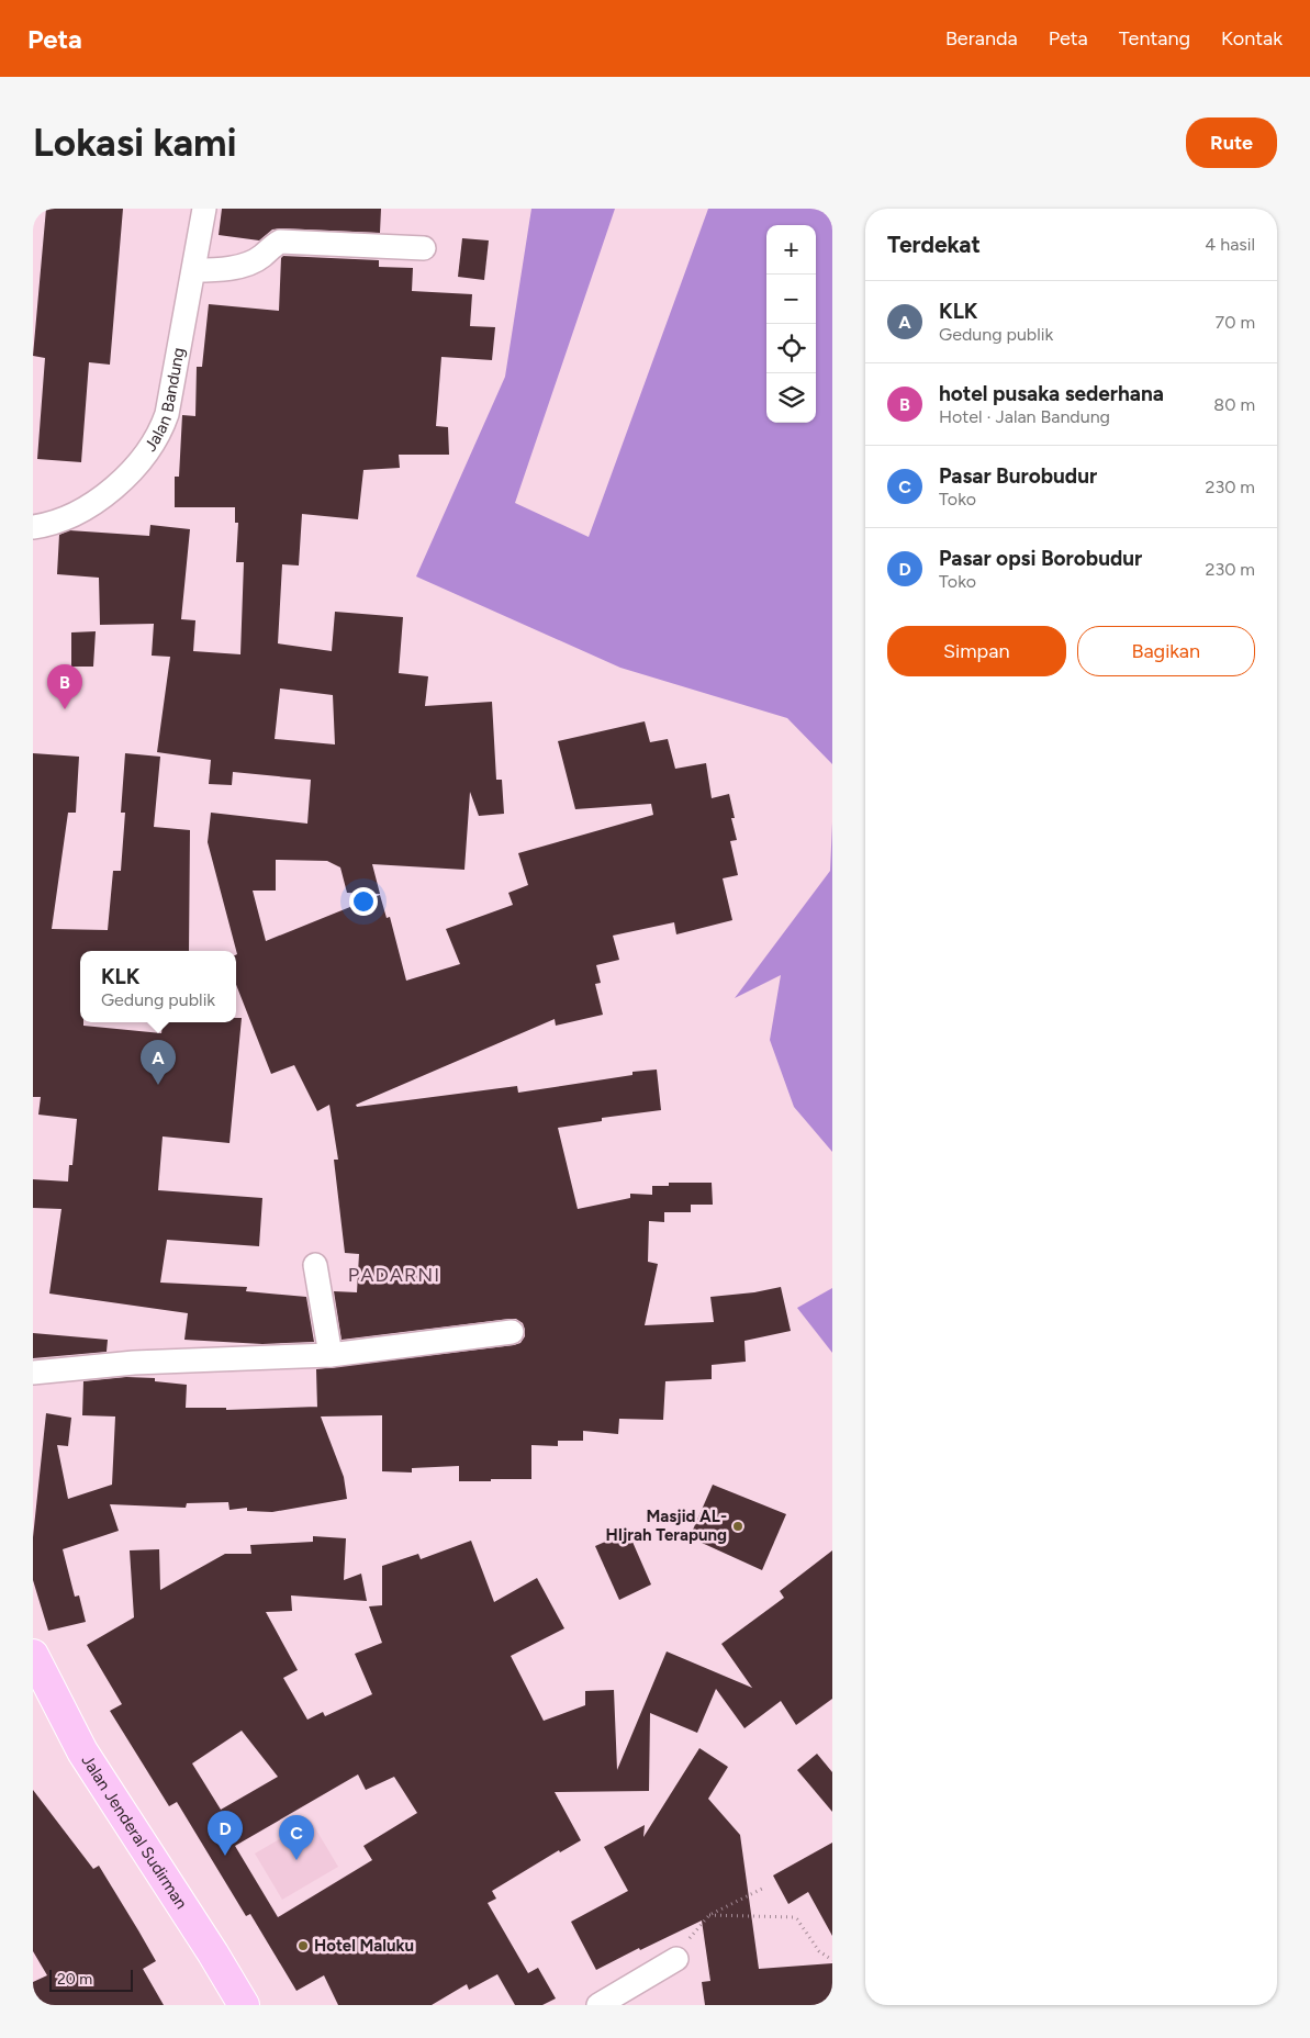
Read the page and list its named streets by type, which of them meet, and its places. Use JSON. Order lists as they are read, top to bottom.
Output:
{
  "streets": {
    "highway": ["Jalan Jenderal Sudirman"],
    "street": ["Jalan Bandung"]
  },
  "districts": ["PADARNI"],
  "places": ["Masjid AL- HIjrah Terapung", "Hotel Maluku"],
  "scale_bar": "20 m",
  "page": {
    "header": "Peta",
    "nav": [
      "Beranda",
      "Peta",
      "Tentang",
      "Kontak"
    ],
    "buttons": [
      "Rute",
      ["Simpan", "Bagikan"]
    ],
    "title": "Lokasi kami",
    "heading": ["Terdekat", "4 hasil"],
    "map_buttons": ["+", "−"],
    "list": [
      {
        "mark": "A",
        "name": "KLK",
        "note": "Gedung publik",
        "value": "70 m"
      },
      {
        "mark": "B",
        "name": "hotel pusaka sederhana",
        "note": "Hotel · Jalan Bandung",
        "value": "80 m"
      },
      {
        "mark": "C",
        "name": "Pasar Burobudur",
        "note": "Toko",
        "value": "230 m"
      },
      {
        "mark": "D",
        "name": "Pasar opsi Borobudur",
        "note": "Toko",
        "value": "230 m"
      }
    ],
    "pins": [
      "B",
      "A",
      "D",
      "C"
    ],
    "popup": ["KLK", "Gedung publik"],
    "scale": "20 m"
  }
}
